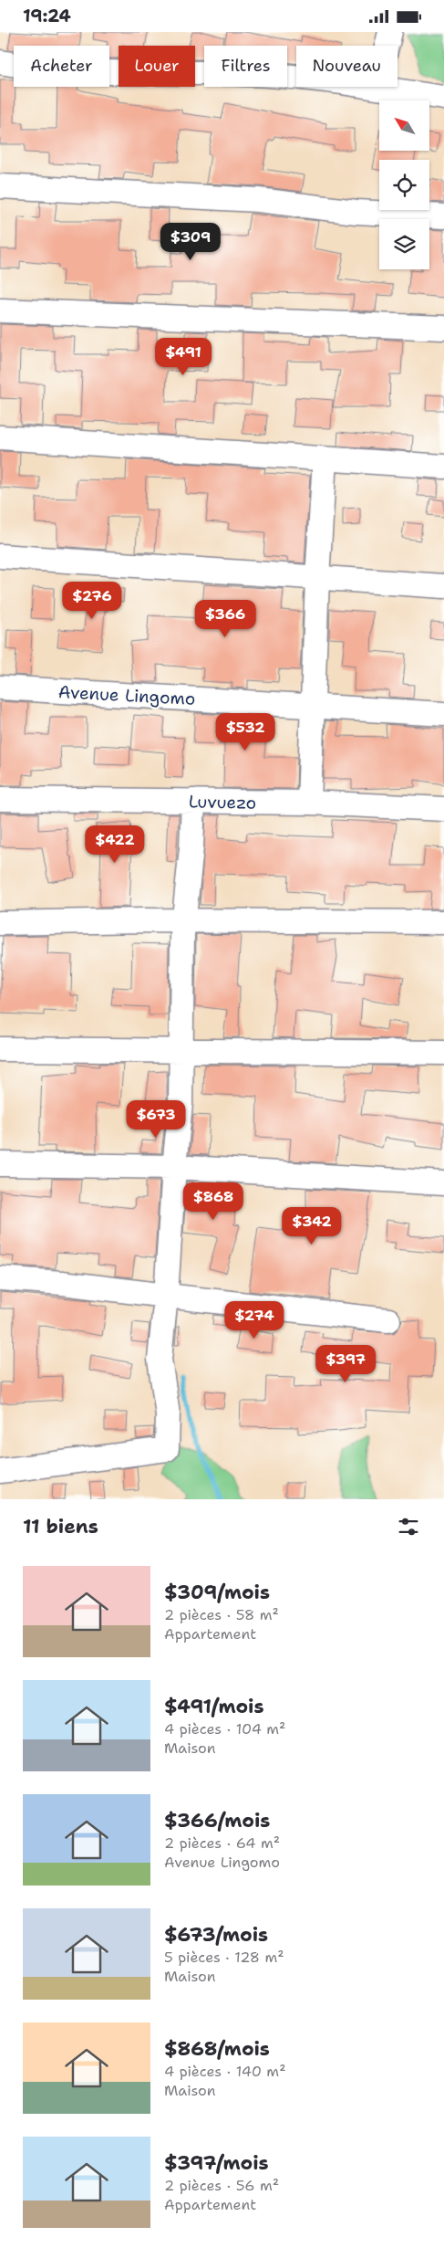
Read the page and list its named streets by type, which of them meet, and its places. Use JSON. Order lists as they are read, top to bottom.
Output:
{
  "streets": {
    "street": ["Avenue Lingomo", "Luvuezo"]
  },
  "north": "top left",
  "page": {
    "status": "19:24",
    "chip": [
      "Acheter",
      "Louer",
      "Filtres",
      "Nouveau"
    ],
    "price": [
      "$309",
      "$491",
      "$276",
      "$366",
      "$532",
      "$422",
      "$673",
      "$868",
      "$342",
      "$274",
      "$397"
    ],
    "heading": "11 biens",
    "list": [
      {
        "name": "$309/mois",
        "note": "2 pièces · 58 m² · Appartement"
      },
      {
        "name": "$491/mois",
        "note": "4 pièces · 104 m² · Maison"
      },
      {
        "name": "$366/mois",
        "note": "2 pièces · 64 m² · Avenue Lingomo"
      },
      {
        "name": "$673/mois",
        "note": "5 pièces · 128 m² · Maison"
      },
      {
        "name": "$868/mois",
        "note": "4 pièces · 140 m² · Maison"
      },
      {
        "name": "$397/mois",
        "note": "2 pièces · 56 m² · Appartement"
      }
    ]
  }
}
